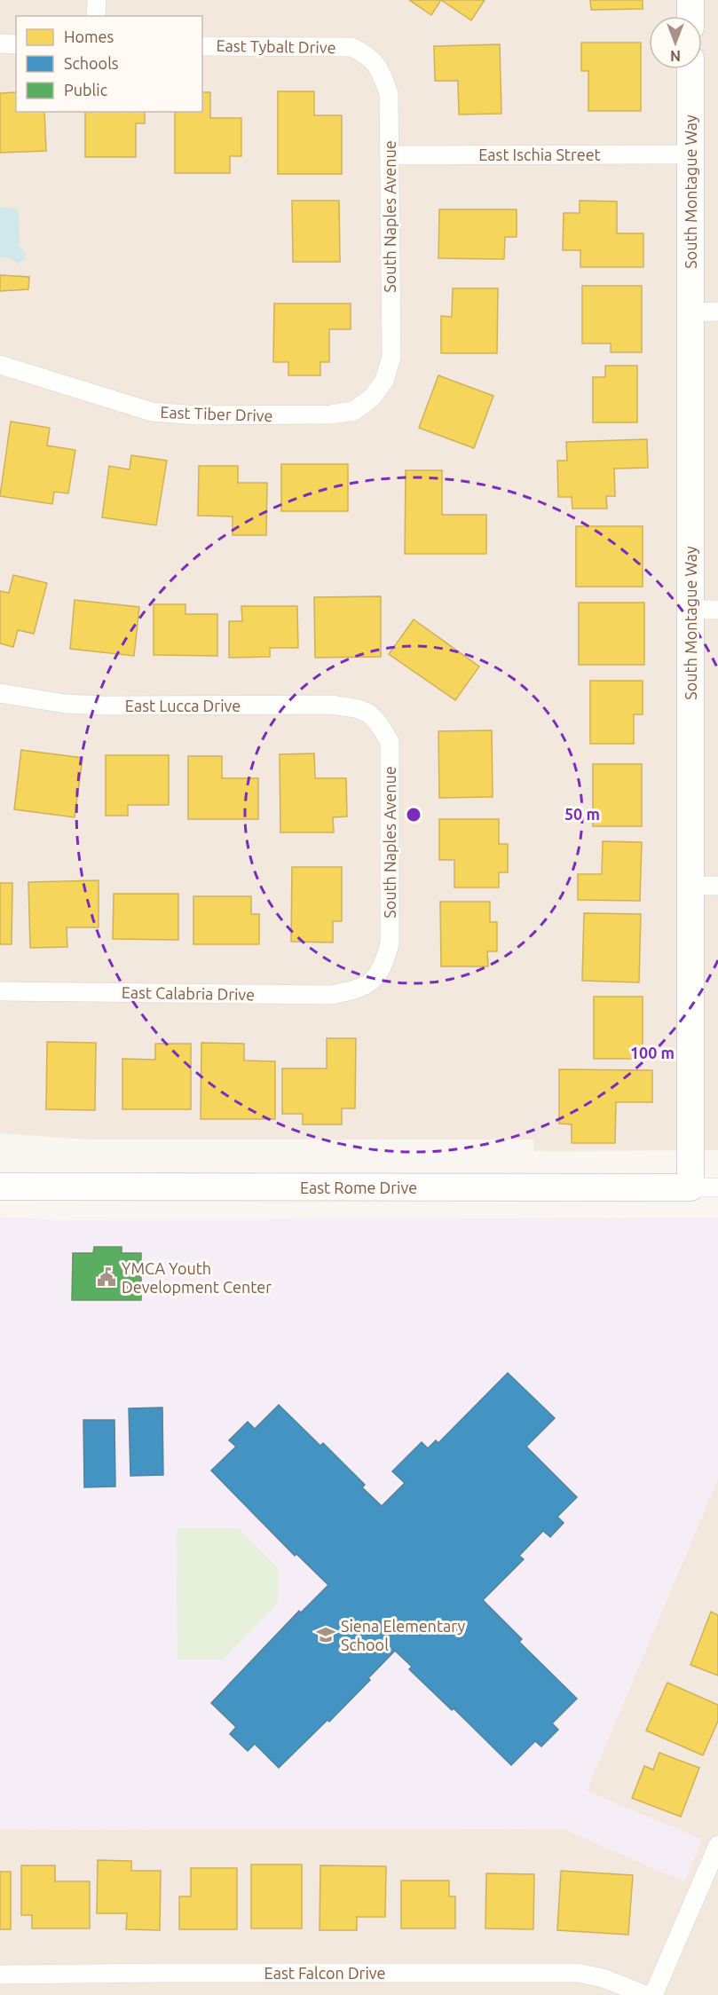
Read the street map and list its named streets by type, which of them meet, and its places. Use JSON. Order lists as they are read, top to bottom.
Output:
{
  "streets": {
    "street": [
      "East Tybalt Drive",
      "East Ischia Street",
      "South Montague Way",
      "South Naples Avenue",
      "East Tiber Drive",
      "East Lucca Drive",
      "East Calabria Drive",
      "East Rome Drive",
      "East Falcon Drive"
    ]
  },
  "crossings": [
    ["East Tybalt Drive", "South Naples Avenue"],
    ["East Ischia Street", "South Montague Way"],
    ["East Ischia Street", "South Naples Avenue"],
    ["South Montague Way", "East Rome Drive"],
    ["South Naples Avenue", "East Tiber Drive"],
    ["South Naples Avenue", "East Lucca Drive"],
    ["South Naples Avenue", "East Calabria Drive"]
  ],
  "places": {
    "public building": ["YMCA Youth Development Center"],
    "school or university": ["Siena Elementary School"]
  },
  "legend": ["Homes", "Schools", "Public"],
  "north": "bottom",
  "rings": ["50 m", "100 m"]
}
